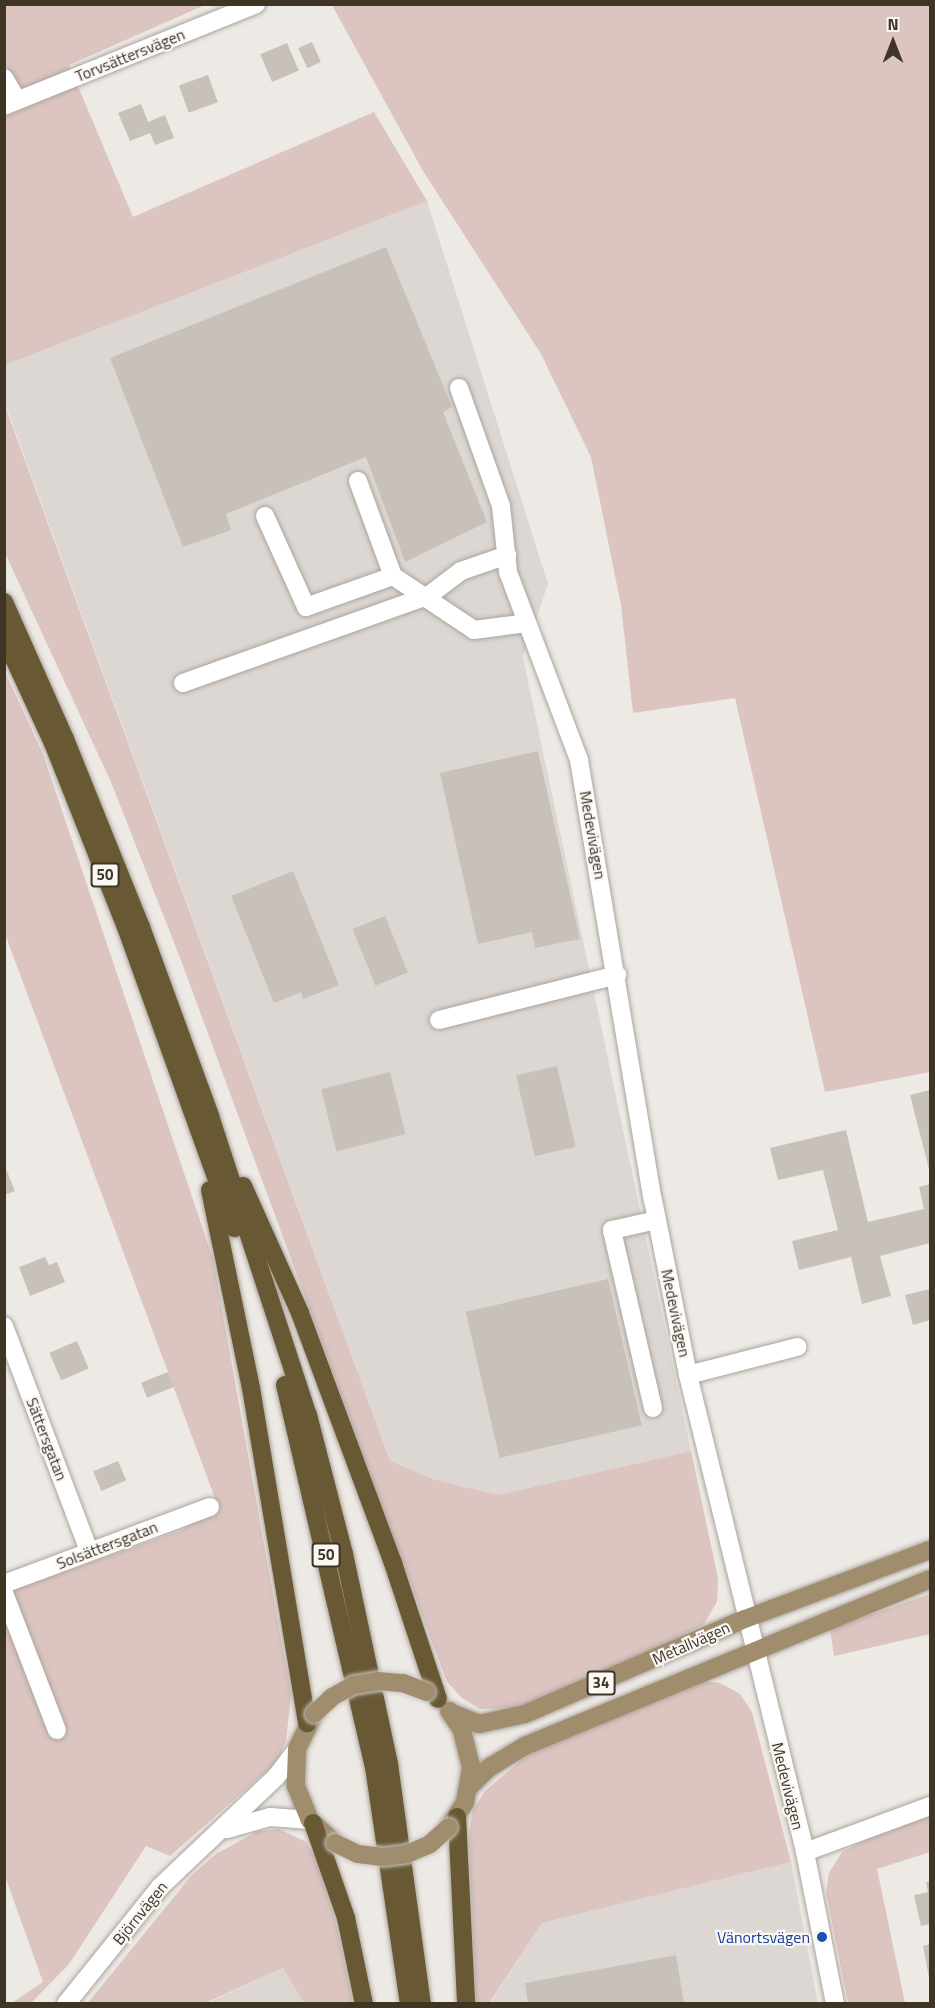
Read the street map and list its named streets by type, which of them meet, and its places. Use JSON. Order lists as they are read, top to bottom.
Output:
{
  "streets": {
    "highway": ["50"],
    "main road": ["Metallvägen", "34"],
    "street": [
      "Torvsättersvägen",
      "Medevivägen",
      "Sättersgatan",
      "Solsättersgatan",
      "Björnvägen"
    ]
  },
  "crossings": [
    ["Medevivägen", "Metallvägen"],
    ["Sättersgatan", "Solsättersgatan"],
    ["Metallvägen", "34"],
    ["Metallvägen", "Björnvägen"],
    ["34", "Björnvägen"]
  ],
  "places": ["Vänortsvägen"],
  "north": "top"
}
